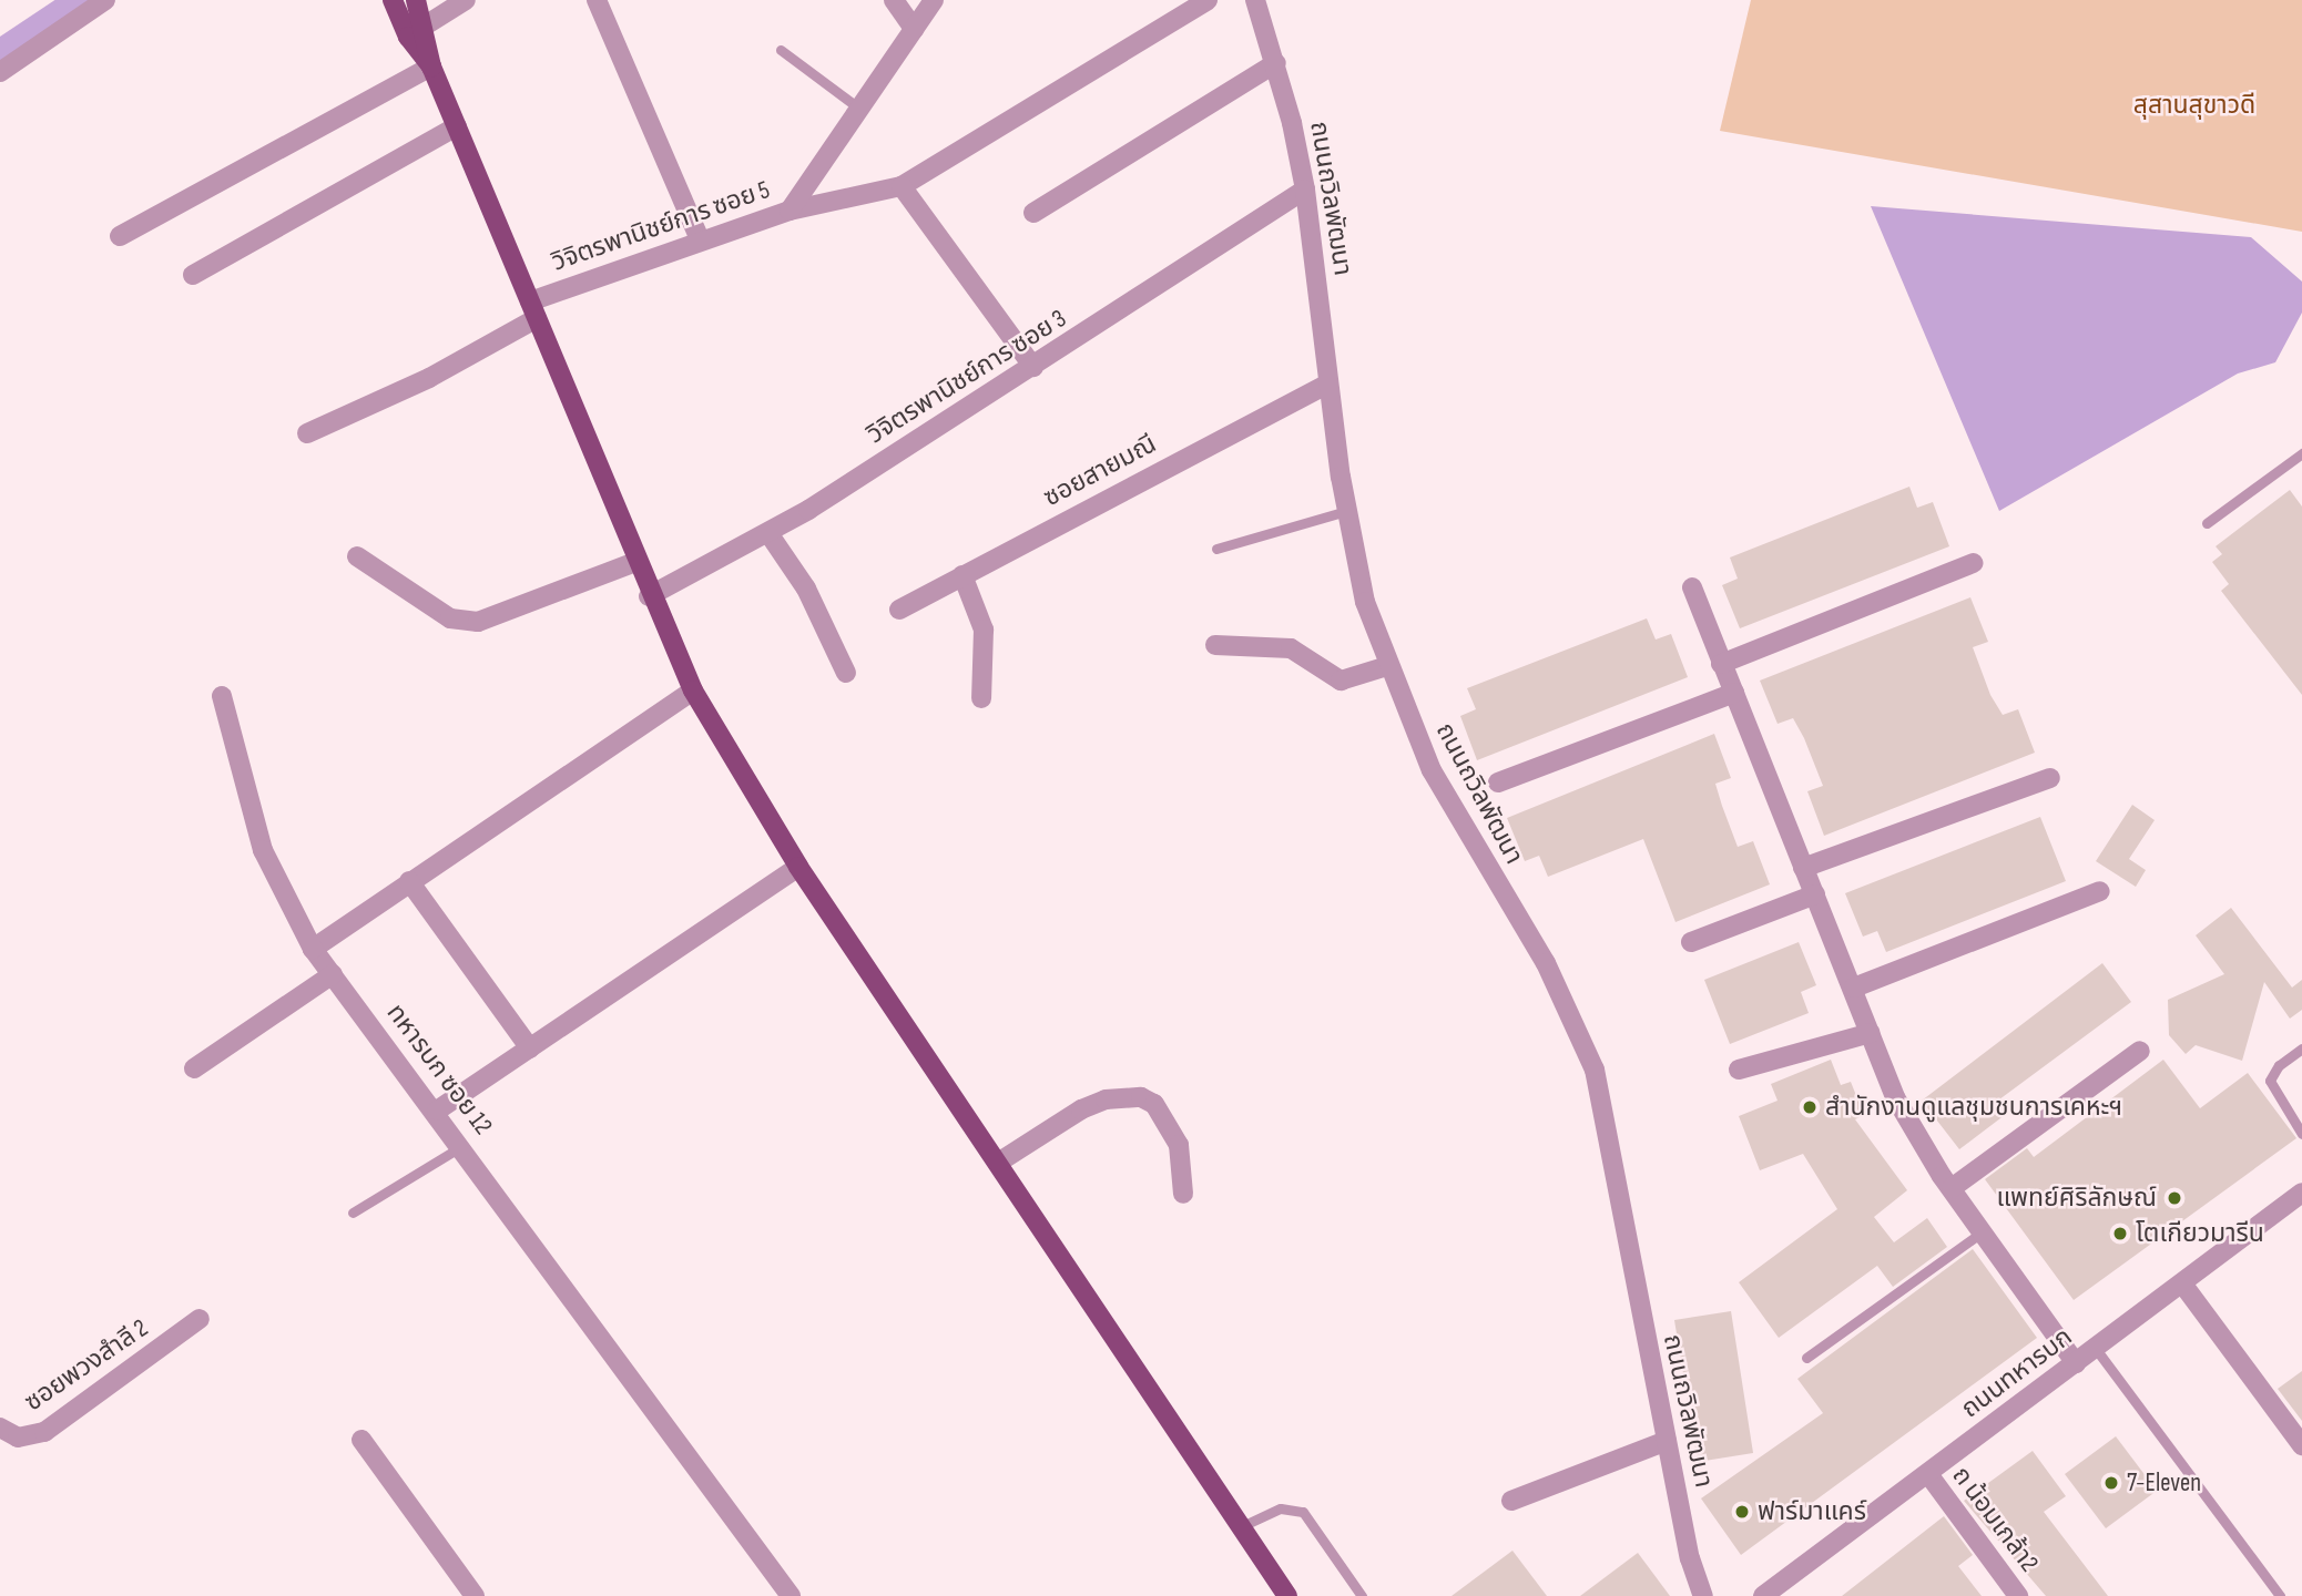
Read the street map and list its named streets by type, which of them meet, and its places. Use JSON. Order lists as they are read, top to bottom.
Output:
{
  "streets": {
    "street": [
      "ถนนถวิลพัฒนา",
      "วิจิตรพานิชย์การ ซอย 5",
      "วิจิตรพานิชย์การ ซอย 3",
      "ซอยสายมณี",
      "ทหารบก ซอย 12",
      "ซอยพวงสำลี 2",
      "ถนนทหารบก",
      "ถ น้อมเกล้า2"
    ]
  },
  "crossings": [
    ["ถนนถวิลพัฒนา", "วิจิตรพานิชย์การ ซอย 3"],
    ["ถนนถวิลพัฒนา", "ซอยสายมณี"],
    ["ถนนทหารบก", "ถ น้อมเกล้า2"]
  ],
  "parks": ["สุสานสุขาวดี"],
  "places": [
    "สำนักงานดูแลชุมชนการเคหะฯ",
    "แพทย์ศิริลักษณ์",
    "โตเกียวมารีน",
    "7-Eleven",
    "ฟาร์มาแคร์"
  ]
}
